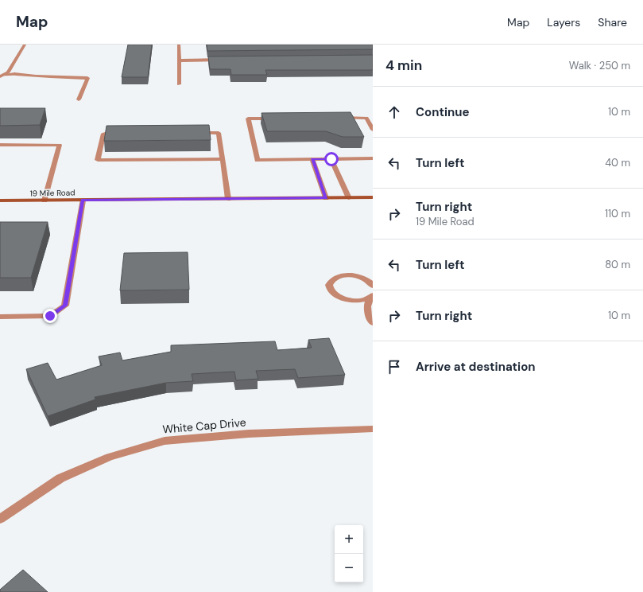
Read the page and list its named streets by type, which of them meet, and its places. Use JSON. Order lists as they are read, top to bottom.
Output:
{
  "streets": {
    "street": ["19 Mile Road", "White Cap Drive"]
  },
  "page": {
    "header": "Map",
    "nav": ["Map", "Layers", "Share"],
    "heading": ["4 min", "Walk · 250 m"],
    "list": [
      ["Continue", "10 m"],
      ["Turn left", "40 m"],
      ["Turn right", "19 Mile Road", "110 m"],
      ["Turn left", "80 m"],
      ["Turn right", "10 m"],
      "Arrive at destination"
    ],
    "map_buttons": ["+", "−"]
  }
}
